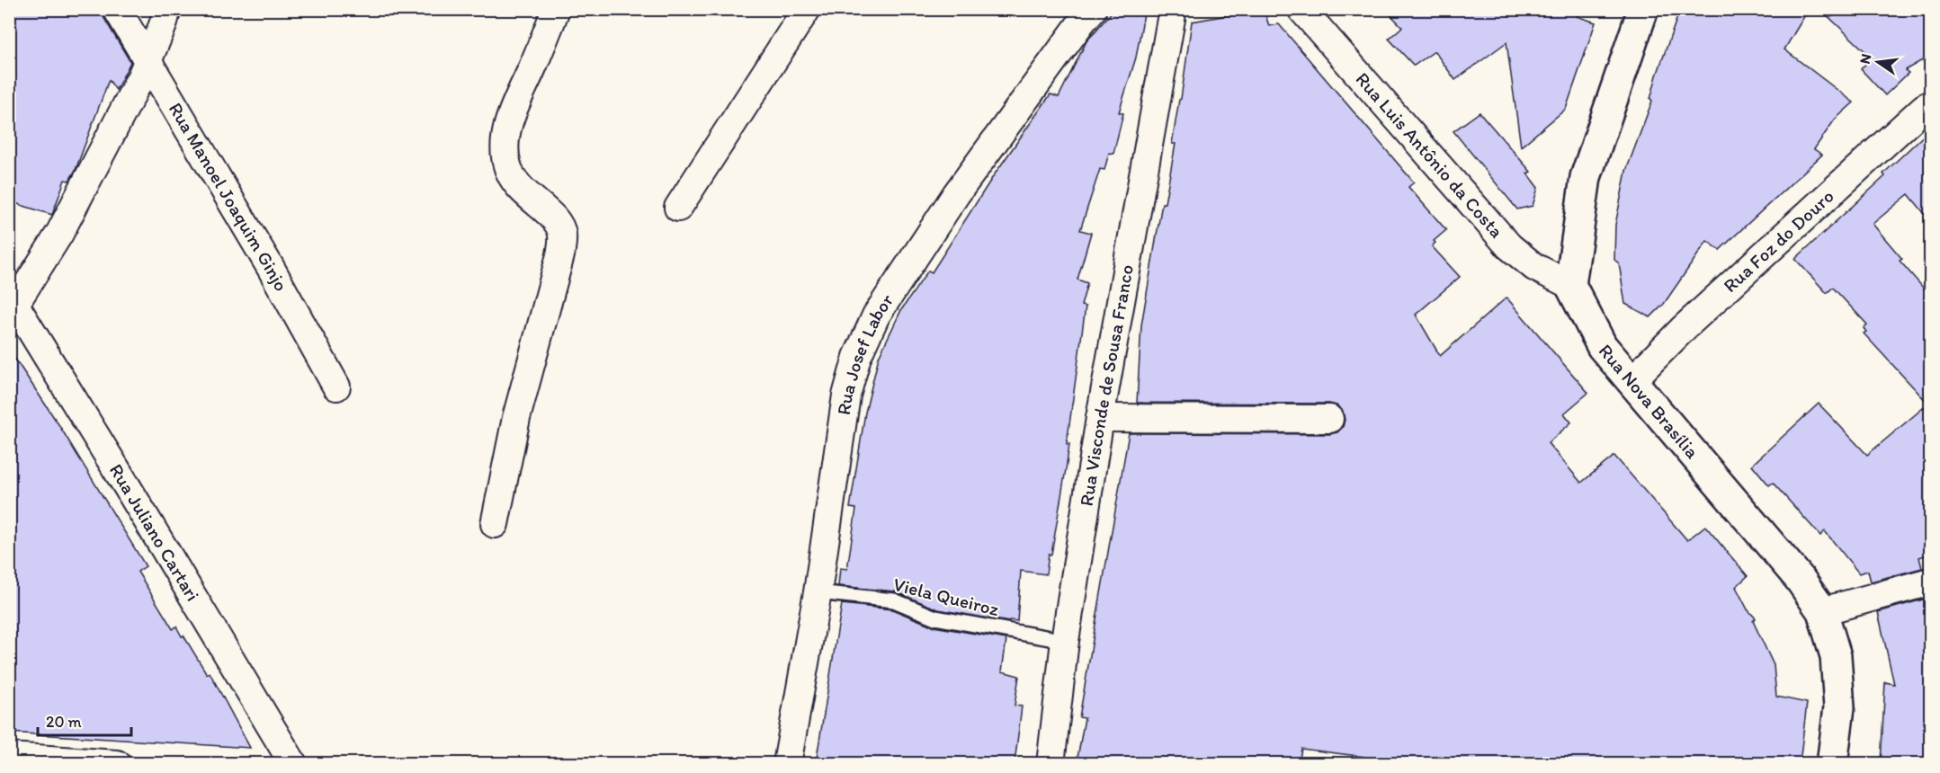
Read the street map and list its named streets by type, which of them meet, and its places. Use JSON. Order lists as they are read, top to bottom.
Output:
{
  "streets": {
    "main road": ["Rua Nova Brasília"],
    "street": [
      "Rua Luis Antônio da Costa",
      "Rua Manoel Joaquim Ginjo",
      "Rua Foz do Douro",
      "Rua Josef Labor",
      "Rua Visconde de Sousa Franco",
      "Rua Juliano Cartari"
    ],
    "lane": ["Viela Queiroz"]
  },
  "crossings": [
    ["Rua Luis Antônio da Costa", "Rua Nova Brasília"],
    ["Rua Manoel Joaquim Ginjo", "Rua Juliano Cartari"],
    ["Rua Foz do Douro", "Rua Nova Brasília"],
    ["Rua Josef Labor", "Viela Queiroz"],
    ["Rua Visconde de Sousa Franco", "Viela Queiroz"]
  ],
  "scale_bar": "20 m",
  "north": "left"
}
